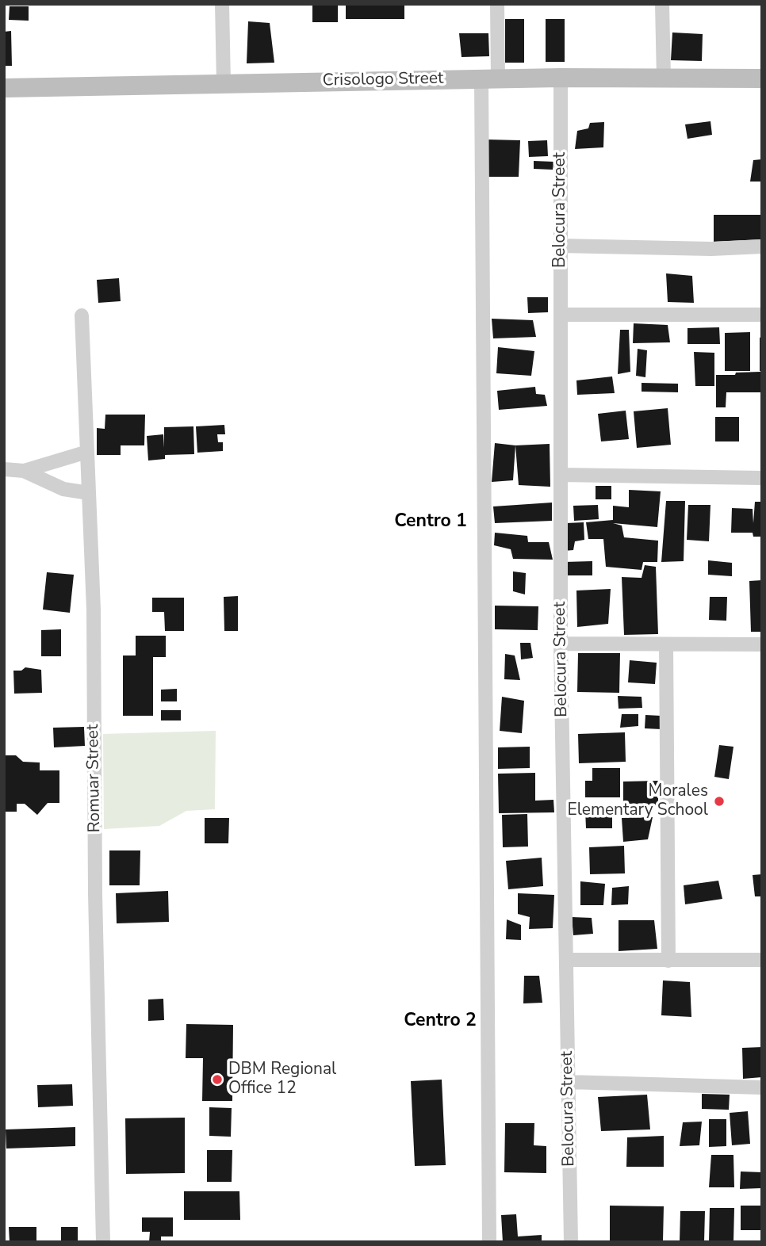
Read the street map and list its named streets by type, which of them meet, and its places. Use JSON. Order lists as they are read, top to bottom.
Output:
{
  "streets": {
    "street": ["Crisologo Street", "Belocura Street", "Romuar Street"]
  },
  "crossings": [
    ["Crisologo Street", "Belocura Street"]
  ],
  "districts": ["Centro 1", "Centro 2"],
  "places": ["Morales Elementary School", "DBM Regional Office 12"]
}
